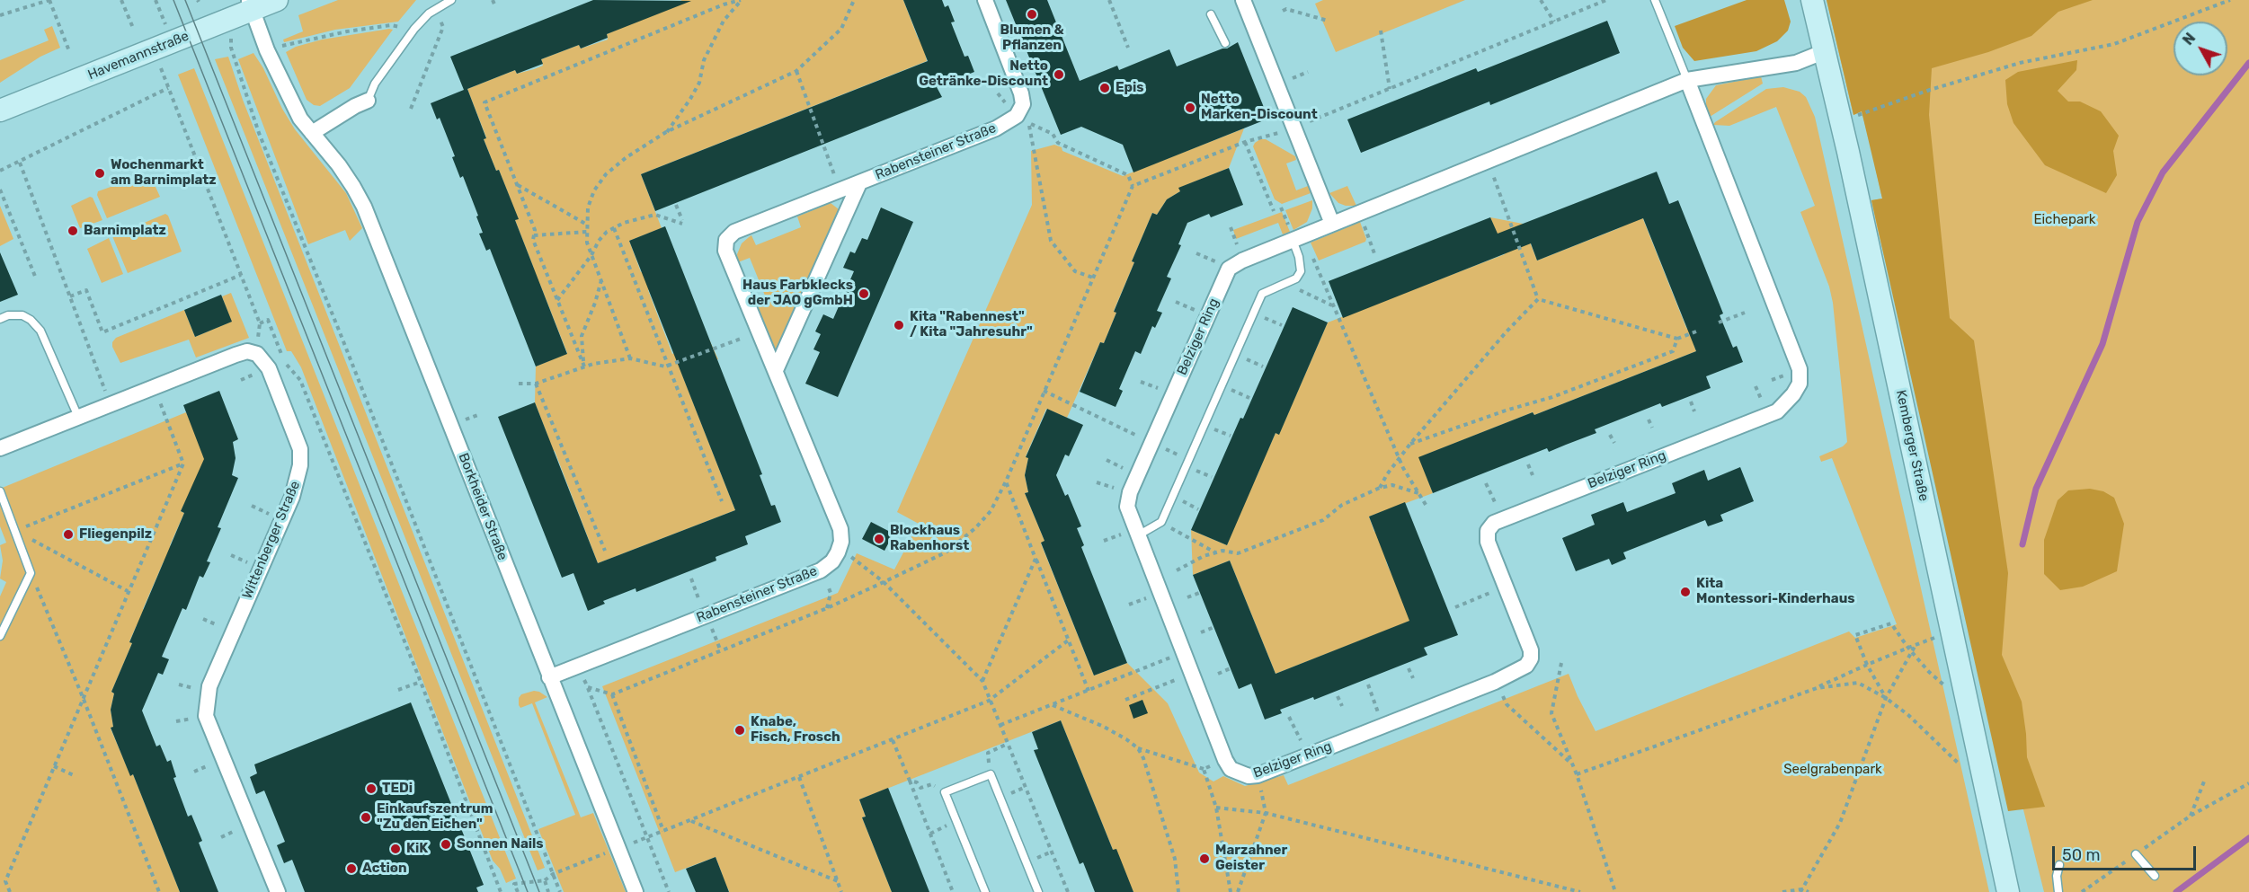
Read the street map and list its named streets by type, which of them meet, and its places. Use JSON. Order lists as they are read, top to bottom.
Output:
{
  "streets": {
    "main road": ["Havemannstraße", "Kemberger Straße"],
    "street": [
      "Rabensteiner Straße",
      "Belziger Ring",
      "Borkheider Straße",
      "Wittenberger Straße"
    ]
  },
  "crossings": [
    ["Rabensteiner Straße", "Borkheider Straße"],
    ["Belziger Ring", "Kemberger Straße"]
  ],
  "parks": ["Eichepark", "Seelgrabenpark"],
  "places": [
    "Blumen & Pflanzen",
    "Netto Getränke-Discount",
    "Epis",
    "Netto Marken-Discount",
    "Wochenmarkt am Barnimplatz",
    "Barnimplatz",
    "Haus Farbklecks der JAO gGmbH",
    "Kita \"Rabennest\" / Kita \"Jahresuhr\"",
    "Fliegenpilz",
    "Blockhaus Rabenhorst",
    "Kita Montessori-Kinderhaus",
    "Knabe, Fisch, Frosch",
    "TEDi",
    "Einkaufszentrum \"Zu den Eichen\"",
    "Sonnen Nails",
    "KiK",
    "Marzahner Geister",
    "Action"
  ],
  "scale_bar": "50 m",
  "north": "top left"
}
